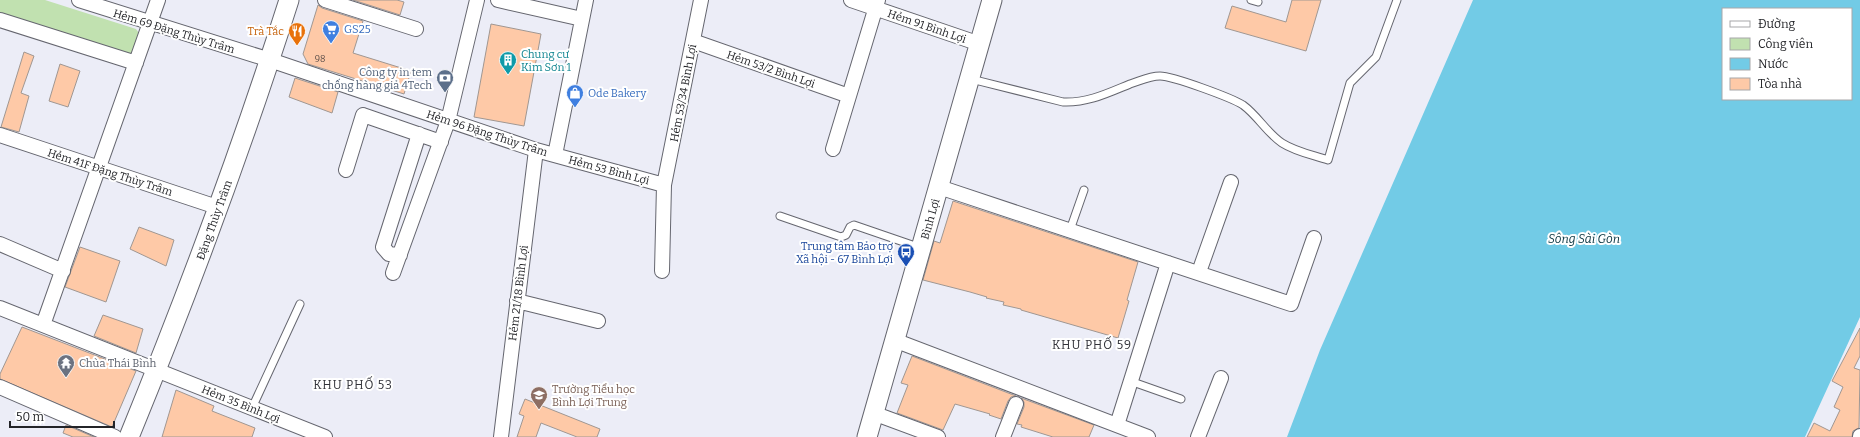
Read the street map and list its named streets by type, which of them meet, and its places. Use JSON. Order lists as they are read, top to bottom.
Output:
{
  "streets": {
    "main road": ["Bình Lợi", "Đặng Thùy Trâm"],
    "street": [
      "Hẻm 91 Bình Lợi",
      "Hẻm 69 Đặng Thùy Trâm",
      "Hẻm 53/2 Bình Lợi",
      "Hẻm 53/34 Bình Lợi",
      "Hẻm 96 Đặng Thùy Trâm",
      "Hẻm 53 Bình Lợi",
      "Hẻm 41F Đặng Thùy Trâm",
      "Hẻm 21/18 Bình Lợi",
      "Hẻm 35 Bình Lợi"
    ]
  },
  "crossings": [
    ["Hẻm 91 Bình Lợi", "Bình Lợi"],
    ["Hẻm 69 Đặng Thùy Trâm", "Hẻm 96 Đặng Thùy Trâm"],
    ["Hẻm 69 Đặng Thùy Trâm", "Đặng Thùy Trâm"],
    ["Hẻm 53/2 Bình Lợi", "Hẻm 53/34 Bình Lợi"],
    ["Hẻm 53/34 Bình Lợi", "Hẻm 53 Bình Lợi"],
    ["Hẻm 96 Đặng Thùy Trâm", "Hẻm 53 Bình Lợi"],
    ["Hẻm 96 Đặng Thùy Trâm", "Đặng Thùy Trâm"],
    ["Hẻm 96 Đặng Thùy Trâm", "Hẻm 21/18 Bình Lợi"],
    ["Hẻm 41F Đặng Thùy Trâm", "Đặng Thùy Trâm"],
    ["Đặng Thùy Trâm", "Hẻm 35 Bình Lợi"]
  ],
  "districts": ["KHU PHỐ 59", "KHU PHỐ 53"],
  "water": ["Sông Sài Gòn"],
  "places": {
    "supermarket": ["GS25"],
    "restaurant": ["Trà Tắc"],
    "building": ["Chung cư Kim Sơn 1"],
    "bank": ["Công ty in tem chống hàng giả 4Tech"],
    "shop": ["Ode Bakery"],
    "bus stop": ["Trung tâm Bảo trợ Xã hội - 67 Bình Lợi"],
    "temple": ["Chùa Thái Bình"],
    "school or university": ["Trường Tiểu học Bình Lợi Trung"]
  },
  "house_numbers": ["98"],
  "legend": [
    "Đường",
    "Công viên",
    "Nước",
    "Tòa nhà"
  ],
  "scale_bar": "50 m"
}
